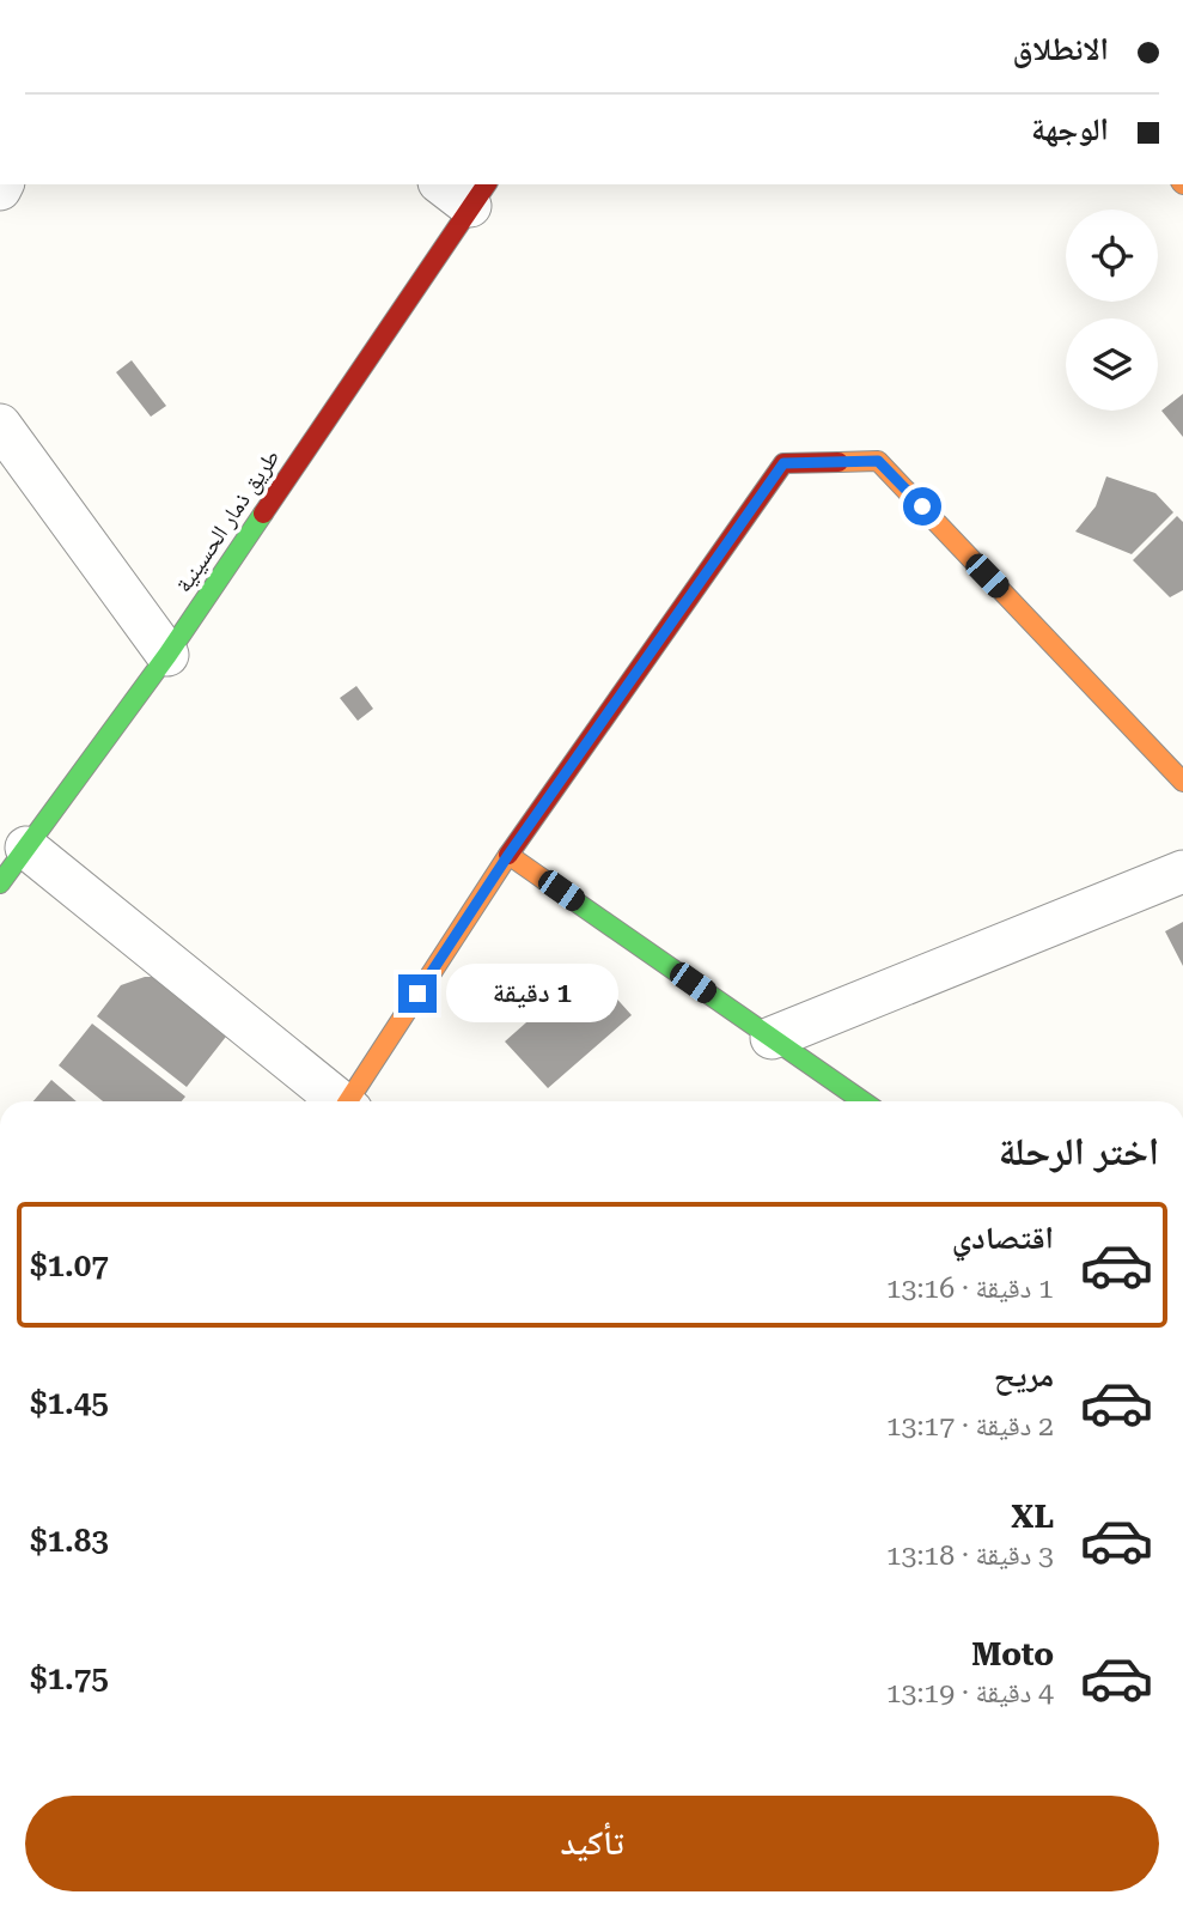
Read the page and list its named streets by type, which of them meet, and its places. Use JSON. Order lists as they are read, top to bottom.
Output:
{
  "streets": {
    "street": ["طريق ذمار الحسينية"]
  },
  "page": {
    "banner": ["الانطلاق", "الوجهة"],
    "bubble": "1 دقيقة",
    "heading": "اختر الرحلة",
    "list": [
      {
        "name": "اقتصادي",
        "note": "1 دقيقة · 13:16",
        "value": "$1.07"
      },
      {
        "name": "مريح",
        "note": "2 دقيقة · 13:17",
        "value": "$1.45"
      },
      {
        "name": "XL",
        "note": "3 دقيقة · 13:18",
        "value": "$1.83"
      },
      {
        "name": "Moto",
        "note": "4 دقيقة · 13:19",
        "value": "$1.75"
      }
    ],
    "buttons": "تأكيد"
  }
}
